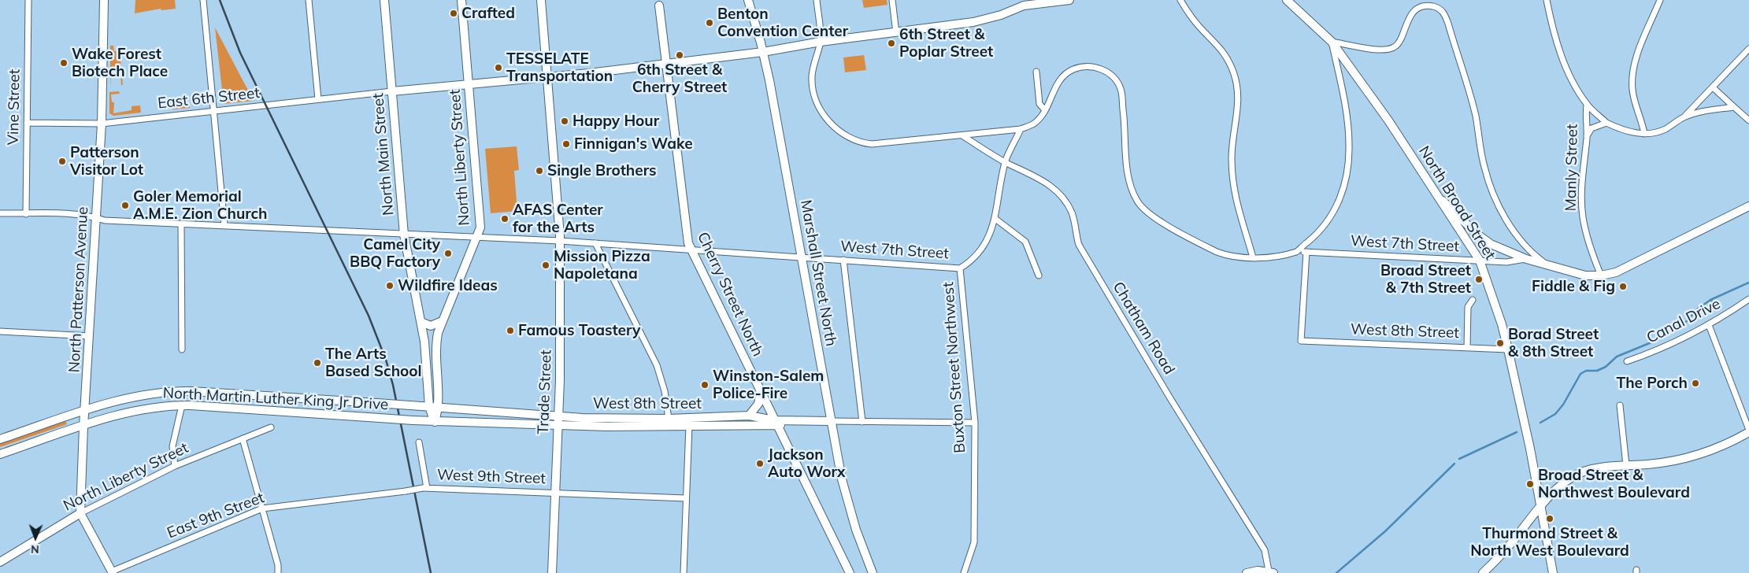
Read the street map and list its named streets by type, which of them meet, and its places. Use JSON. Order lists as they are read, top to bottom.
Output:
{
  "streets": {
    "main road": [
      "North Main Street",
      "North Liberty Street",
      "North Broad Street",
      "Marshall Street North",
      "North Patterson Avenue",
      "Cherry Street North",
      "West 8th Street",
      "Trade Street",
      "North Martin Luther King Jr Drive"
    ],
    "street": [
      "East 6th Street",
      "Vine Street",
      "Manly Street",
      "West 7th Street",
      "Canal Drive",
      "Chatham Road",
      "Buxton Street Northwest",
      "West 9th Street",
      "East 9th Street"
    ]
  },
  "crossings": [
    ["East 6th Street", "Vine Street"],
    ["East 6th Street", "North Main Street"],
    ["East 6th Street", "North Patterson Avenue"],
    ["Vine Street", "West 7th Street"],
    ["North Main Street", "North Liberty Street"],
    ["North Main Street", "West 7th Street"],
    ["North Main Street", "North Martin Luther King Jr Drive"],
    ["North Liberty Street", "West 7th Street"],
    ["North Liberty Street", "North Patterson Avenue"],
    ["North Liberty Street", "North Martin Luther King Jr Drive"],
    ["North Broad Street", "West 7th Street"],
    ["North Broad Street", "West 8th Street"],
    ["West 7th Street", "Marshall Street North"],
    ["West 7th Street", "North Patterson Avenue"],
    ["West 7th Street", "Cherry Street North"],
    ["West 7th Street", "West 8th Street"],
    ["West 7th Street", "Buxton Street Northwest"],
    ["West 7th Street", "Trade Street"],
    ["Marshall Street North", "West 8th Street"],
    ["North Patterson Avenue", "North Martin Luther King Jr Drive"],
    ["Cherry Street North", "West 8th Street"],
    ["Chatham Road", "Buxton Street Northwest"],
    ["West 8th Street", "Buxton Street Northwest"],
    ["West 8th Street", "Trade Street"],
    ["West 8th Street", "North Martin Luther King Jr Drive"],
    ["Trade Street", "North Martin Luther King Jr Drive"],
    ["Trade Street", "West 9th Street"],
    ["West 9th Street", "East 9th Street"]
  ],
  "places": [
    "Crafted",
    "Benton Convention Center",
    "6th Street & Poplar Street",
    "6th Street & Cherry Street",
    "Wake Forest Biotech Place",
    "TESSELATE Transportation",
    "Happy Hour",
    "Finnigan's Wake",
    "Patterson Visitor Lot",
    "Single Brothers",
    "Goler Memorial A.M.E. Zion Church",
    "AFAS Center for the Arts",
    "Camel City BBQ Factory",
    "Mission Pizza Napoletana",
    "Broad Street & 7th Street",
    "Wildfire Ideas",
    "Fiddle & Fig",
    "Famous Toastery",
    "Borad Street & 8th Street",
    "The Arts Based School",
    "The Porch",
    "Winston-Salem Police-Fire",
    "Jackson Auto Worx",
    "Broad Street & Northwest Boulevard",
    "Thurmond Street & North West Boulevard"
  ],
  "north": "bottom"
}
